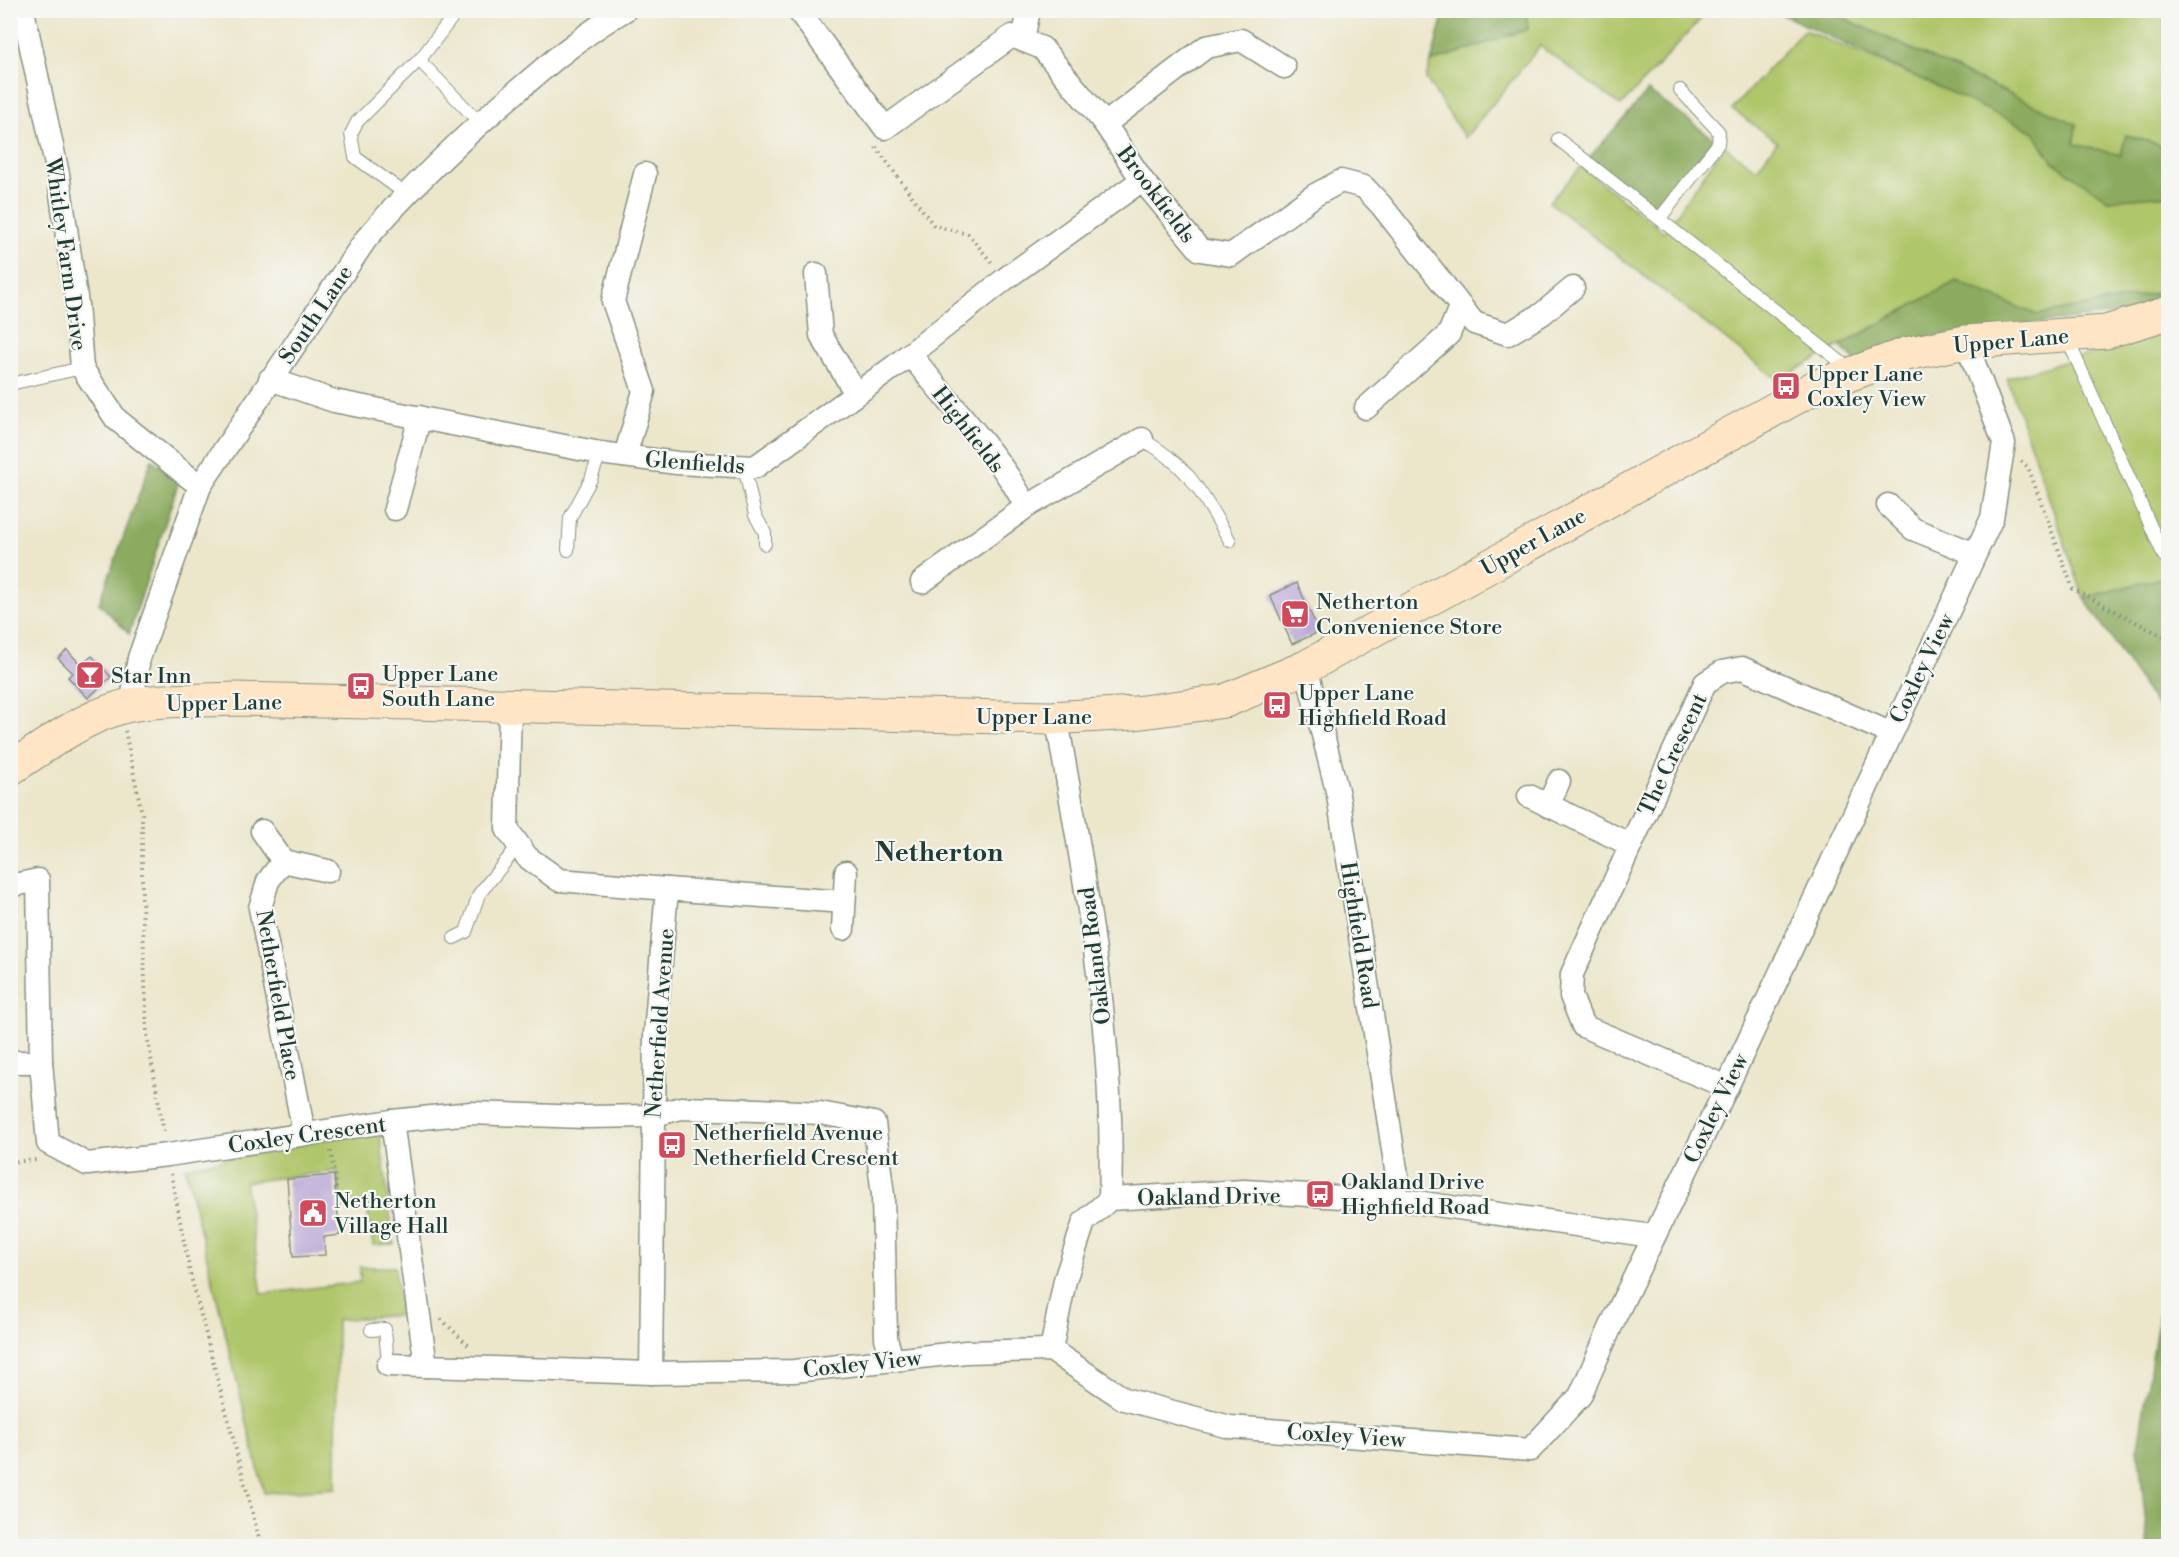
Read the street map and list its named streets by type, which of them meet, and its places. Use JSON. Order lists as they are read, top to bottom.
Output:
{
  "streets": {
    "main road": ["Upper Lane"],
    "street": [
      "Brookfields",
      "Whitley Farm Drive",
      "South Lane",
      "Highfields",
      "Glenfields",
      "Coxley View",
      "The Crescent",
      "Highfield Road",
      "Oakland Road",
      "Netherfield Place",
      "Netherfield Avenue",
      "Coxley Crescent",
      "Oakland Drive"
    ]
  },
  "crossings": [
    ["Brookfields", "Glenfields"],
    ["Whitley Farm Drive", "South Lane"],
    ["South Lane", "Upper Lane"],
    ["South Lane", "Glenfields"],
    ["Upper Lane", "Coxley View"],
    ["Upper Lane", "Highfield Road"],
    ["Upper Lane", "Oakland Road"],
    ["Highfields", "Glenfields"],
    ["Coxley View", "The Crescent"],
    ["Coxley View", "Netherfield Avenue"],
    ["Coxley View", "Coxley Crescent"],
    ["Coxley View", "Oakland Drive"],
    ["Highfield Road", "Oakland Drive"],
    ["Oakland Road", "Oakland Drive"],
    ["Netherfield Place", "Coxley Crescent"],
    ["Netherfield Avenue", "Coxley Crescent"]
  ],
  "districts": ["Netherton"],
  "places": {
    "bus stop": [
      "Upper Lane Coxley View",
      "Upper Lane South Lane",
      "Upper Lane Highfield Road",
      "Netherfield Avenue Netherfield Crescent",
      "Oakland Drive Highfield Road"
    ],
    "supermarket": ["Netherton Convenience Store"],
    "bar": ["Star Inn"],
    "public building": ["Netherton Village Hall"]
  }
}
